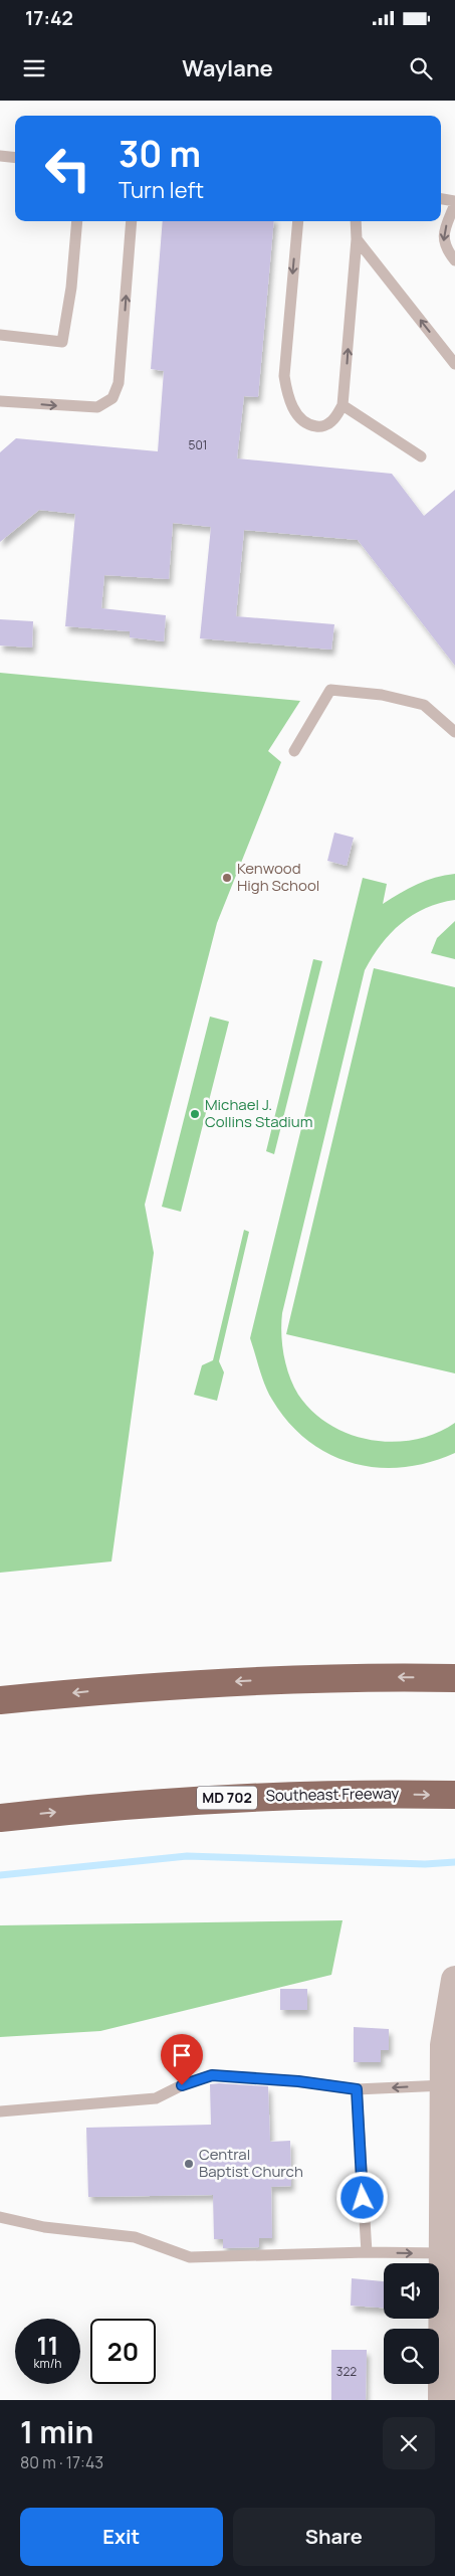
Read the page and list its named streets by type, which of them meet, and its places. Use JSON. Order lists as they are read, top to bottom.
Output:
{
  "streets": {
    "highway": ["Southeast Freeway", "MD 702"]
  },
  "places": ["Kenwood High School", "Michael J. Collins Stadium", "Central Baptist Church"],
  "house_numbers": ["501", "322"],
  "page": {
    "status": "17:42",
    "header": "Waylane",
    "turn": ["30 m", "Turn left"],
    "speed": "11 km/h",
    "limit": "20",
    "heading": ["1 min", "80 m · 17:43"],
    "buttons": ["Exit", "Share"]
  }
}
